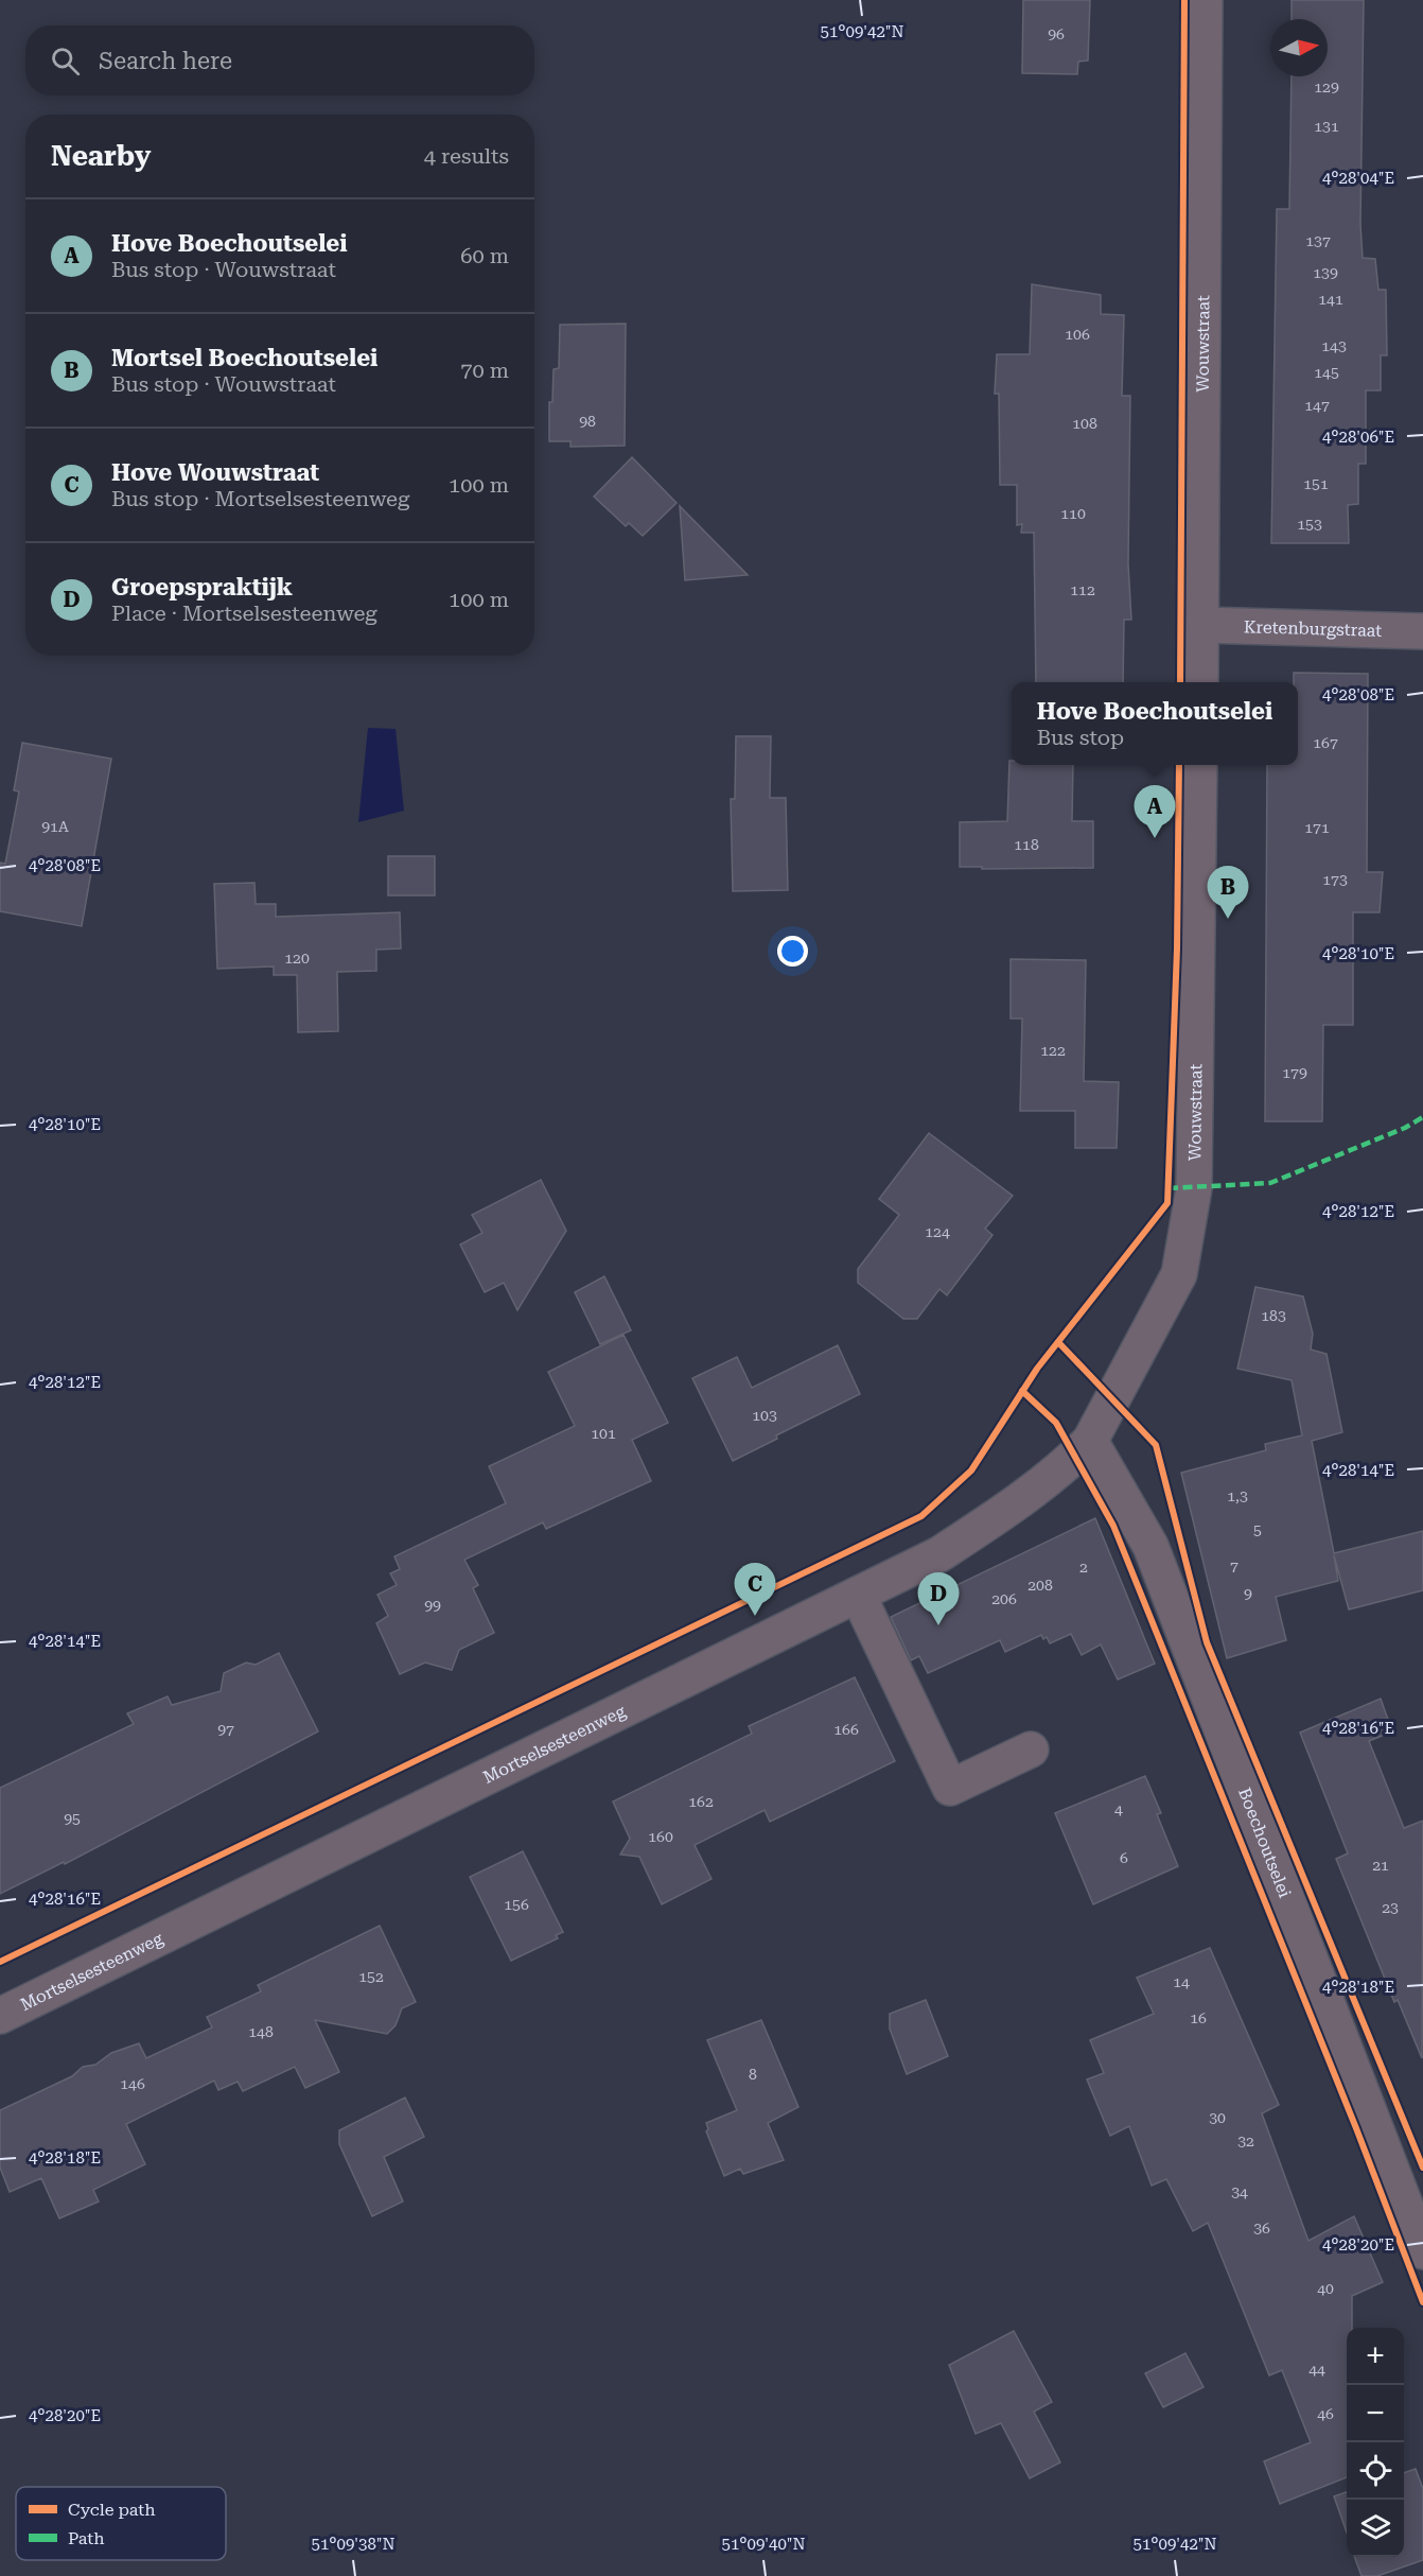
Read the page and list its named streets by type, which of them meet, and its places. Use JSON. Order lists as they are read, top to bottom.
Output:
{
  "streets": {
    "street": [
      "Wouwstraat",
      "Kretenburgstraat",
      "Mortselsesteenweg",
      "Boechoutselei"
    ]
  },
  "crossings": [
    ["Wouwstraat", "Kretenburgstraat"],
    ["Wouwstraat", "Mortselsesteenweg"],
    ["Wouwstraat", "Boechoutselei"],
    ["Mortselsesteenweg", "Boechoutselei"]
  ],
  "house_numbers": [
    "96",
    "129",
    "131",
    "137",
    "139",
    "141",
    "106",
    "143",
    "145",
    "147",
    "98",
    "108",
    "151",
    "110",
    "153",
    "112",
    "167",
    "91A",
    "171",
    "118",
    "173",
    "120",
    "122",
    "179",
    "124",
    "183",
    "103",
    "101",
    "1,3",
    "5",
    "7",
    "2",
    "208",
    "9",
    "206",
    "99",
    "97",
    "166",
    "162",
    "4",
    "95",
    "160",
    "6",
    "21",
    "156",
    "23",
    "152",
    "14",
    "16",
    "148",
    "8",
    "146",
    "30",
    "32",
    "34",
    "36",
    "40",
    "44",
    "46"
  ],
  "legend": ["Cycle path", "Path"],
  "north": "right",
  "page": {
    "search": "Search here",
    "heading": ["Nearby", "4 results"],
    "list": [
      {
        "mark": "A",
        "name": "Hove Boechoutselei",
        "note": "Bus stop · Wouwstraat",
        "value": "60 m"
      },
      {
        "mark": "B",
        "name": "Mortsel Boechoutselei",
        "note": "Bus stop · Wouwstraat",
        "value": "70 m"
      },
      {
        "mark": "C",
        "name": "Hove Wouwstraat",
        "note": "Bus stop · Mortselsesteenweg",
        "value": "100 m"
      },
      {
        "mark": "D",
        "name": "Groepspraktijk",
        "note": "Place · Mortselsesteenweg",
        "value": "100 m"
      }
    ],
    "popup": ["Hove Boechoutselei", "Bus stop"],
    "pins": [
      "A",
      "B",
      "C",
      "D"
    ],
    "map_buttons": ["+", "−"]
  },
  "coordinates": [
    "51°09'42\"N",
    "4°28'04\"E",
    "4°28'06\"E",
    "4°28'08\"E",
    "4°28'10\"E",
    "4°28'12\"E",
    "4°28'14\"E",
    "4°28'16\"E",
    "4°28'18\"E",
    "4°28'20\"E",
    "51°09'38\"N",
    "51°09'40\"N"
  ]
}
